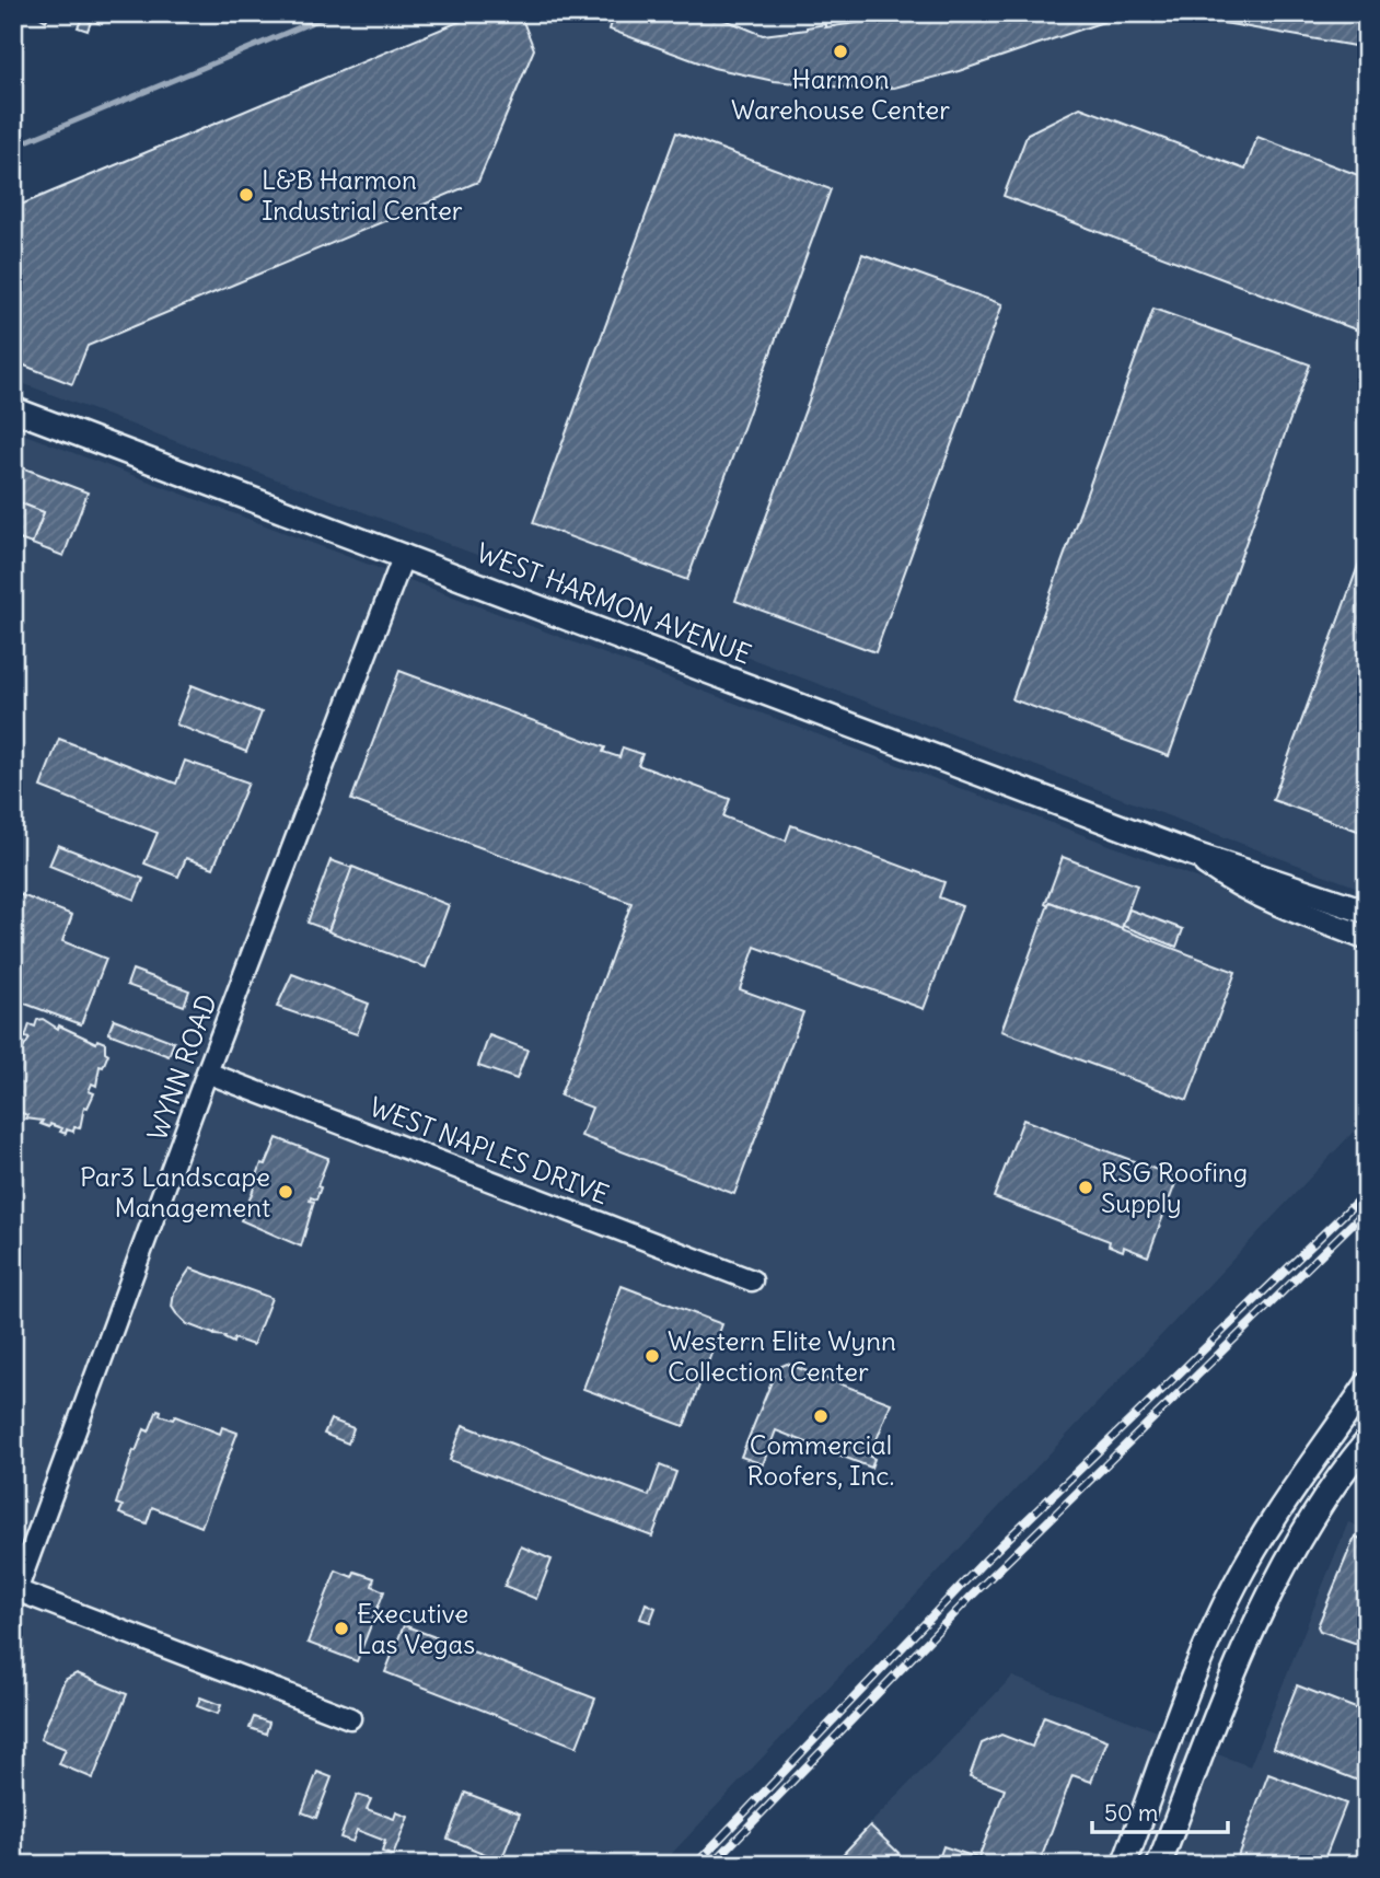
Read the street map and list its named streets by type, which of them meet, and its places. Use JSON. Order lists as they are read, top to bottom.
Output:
{
  "streets": {
    "main road": ["WEST HARMON AVENUE"],
    "street": ["WYNN ROAD", "WEST NAPLES DRIVE"]
  },
  "crossings": [
    ["WEST HARMON AVENUE", "WYNN ROAD"],
    ["WYNN ROAD", "WEST NAPLES DRIVE"]
  ],
  "places": [
    "Harmon Warehouse Center",
    "L&B Harmon Industrial Center",
    "RSG Roofing Supply",
    "Par3 Landscape Management",
    "Western Elite Wynn Collection Center",
    "Commercial Roofers, Inc.",
    "Executive Las Vegas"
  ],
  "scale_bar": "50 m"
}
